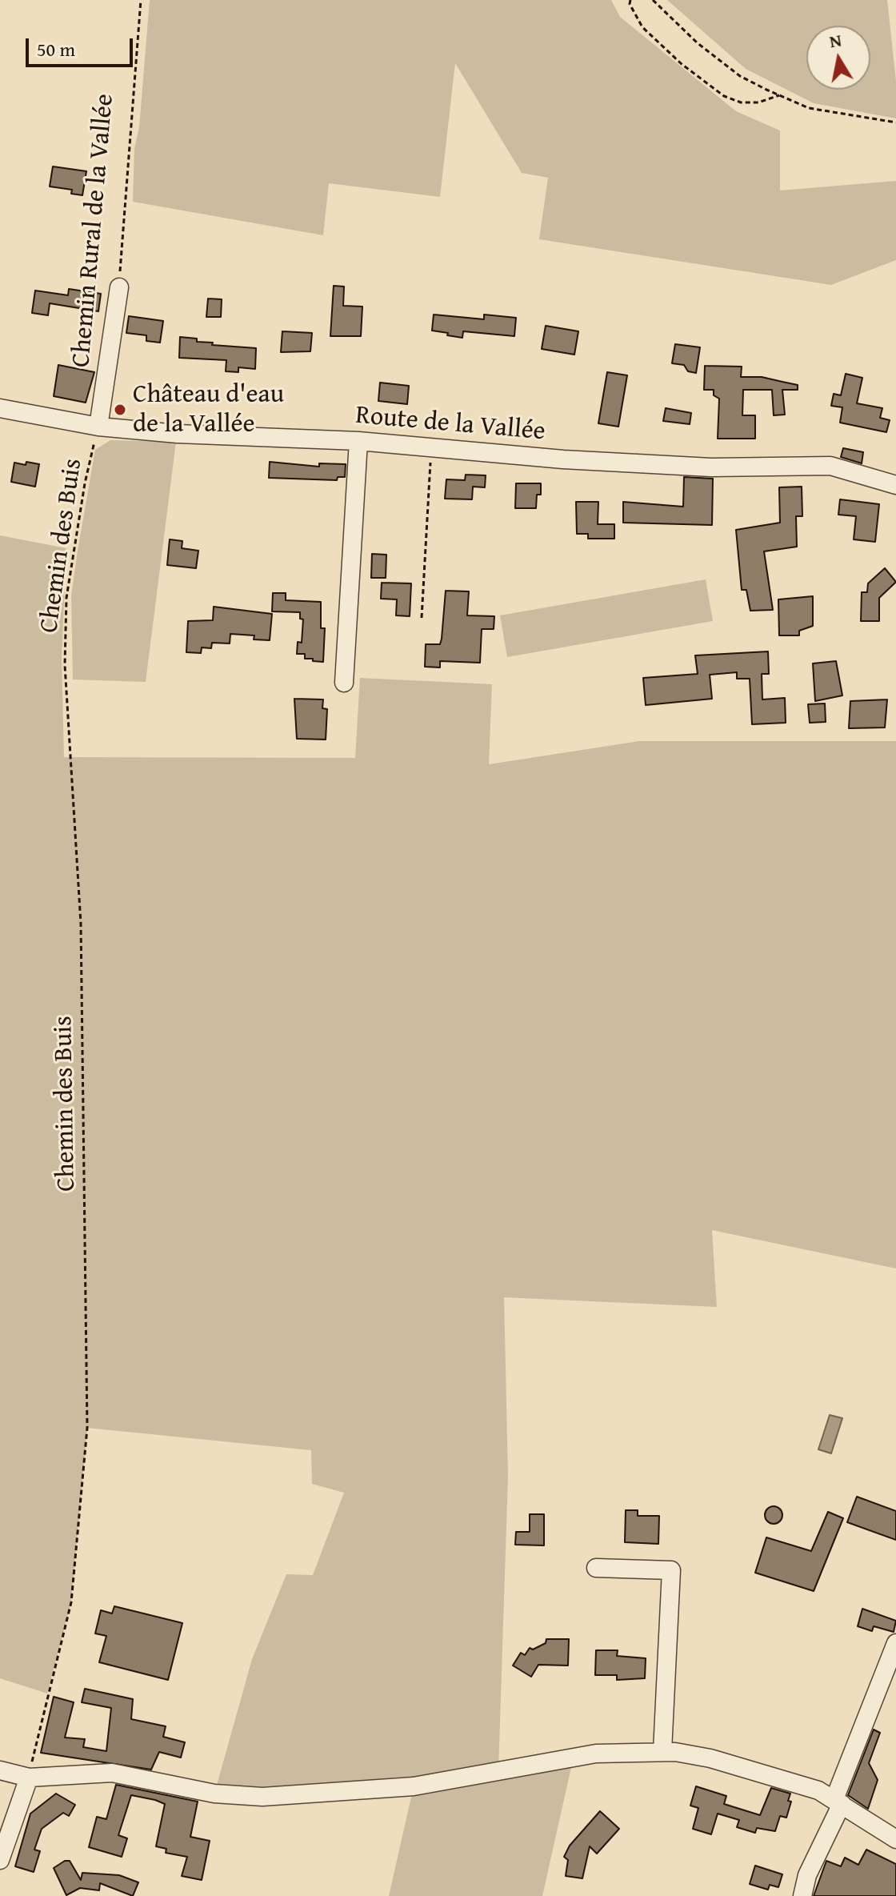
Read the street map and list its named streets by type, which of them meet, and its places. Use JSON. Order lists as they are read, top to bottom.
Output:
{
  "streets": {
    "street": ["Chemin Rural de la Vallée", "Route de la Vallée"],
    "path": ["Chemin des Buis"]
  },
  "crossings": [
    ["Chemin Rural de la Vallée", "Route de la Vallée"],
    ["Chemin Rural de la Vallée", "Chemin des Buis"],
    ["Route de la Vallée", "Chemin des Buis"]
  ],
  "places": ["Château d'eau de la Vallée"],
  "scale_bar": "50 m",
  "north": "top"
}
